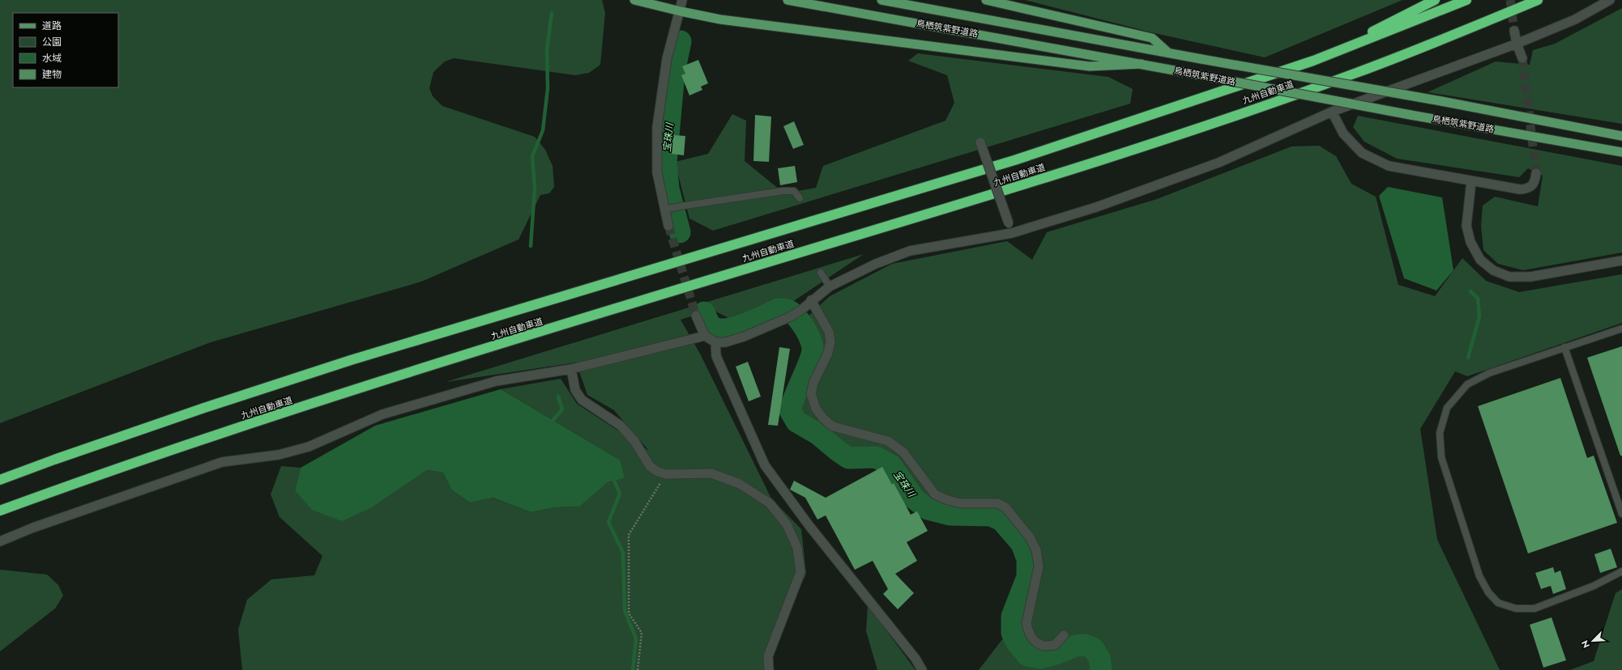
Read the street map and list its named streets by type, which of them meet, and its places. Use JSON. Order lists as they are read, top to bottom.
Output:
{
  "streets": {
    "highway": ["九州自動車道"],
    "main road": ["鳥栖筑紫野道路"]
  },
  "water": ["宝珠川"],
  "legend": [
    "道路",
    "公園",
    "水域",
    "建物"
  ],
  "north": "bottom left"
}
